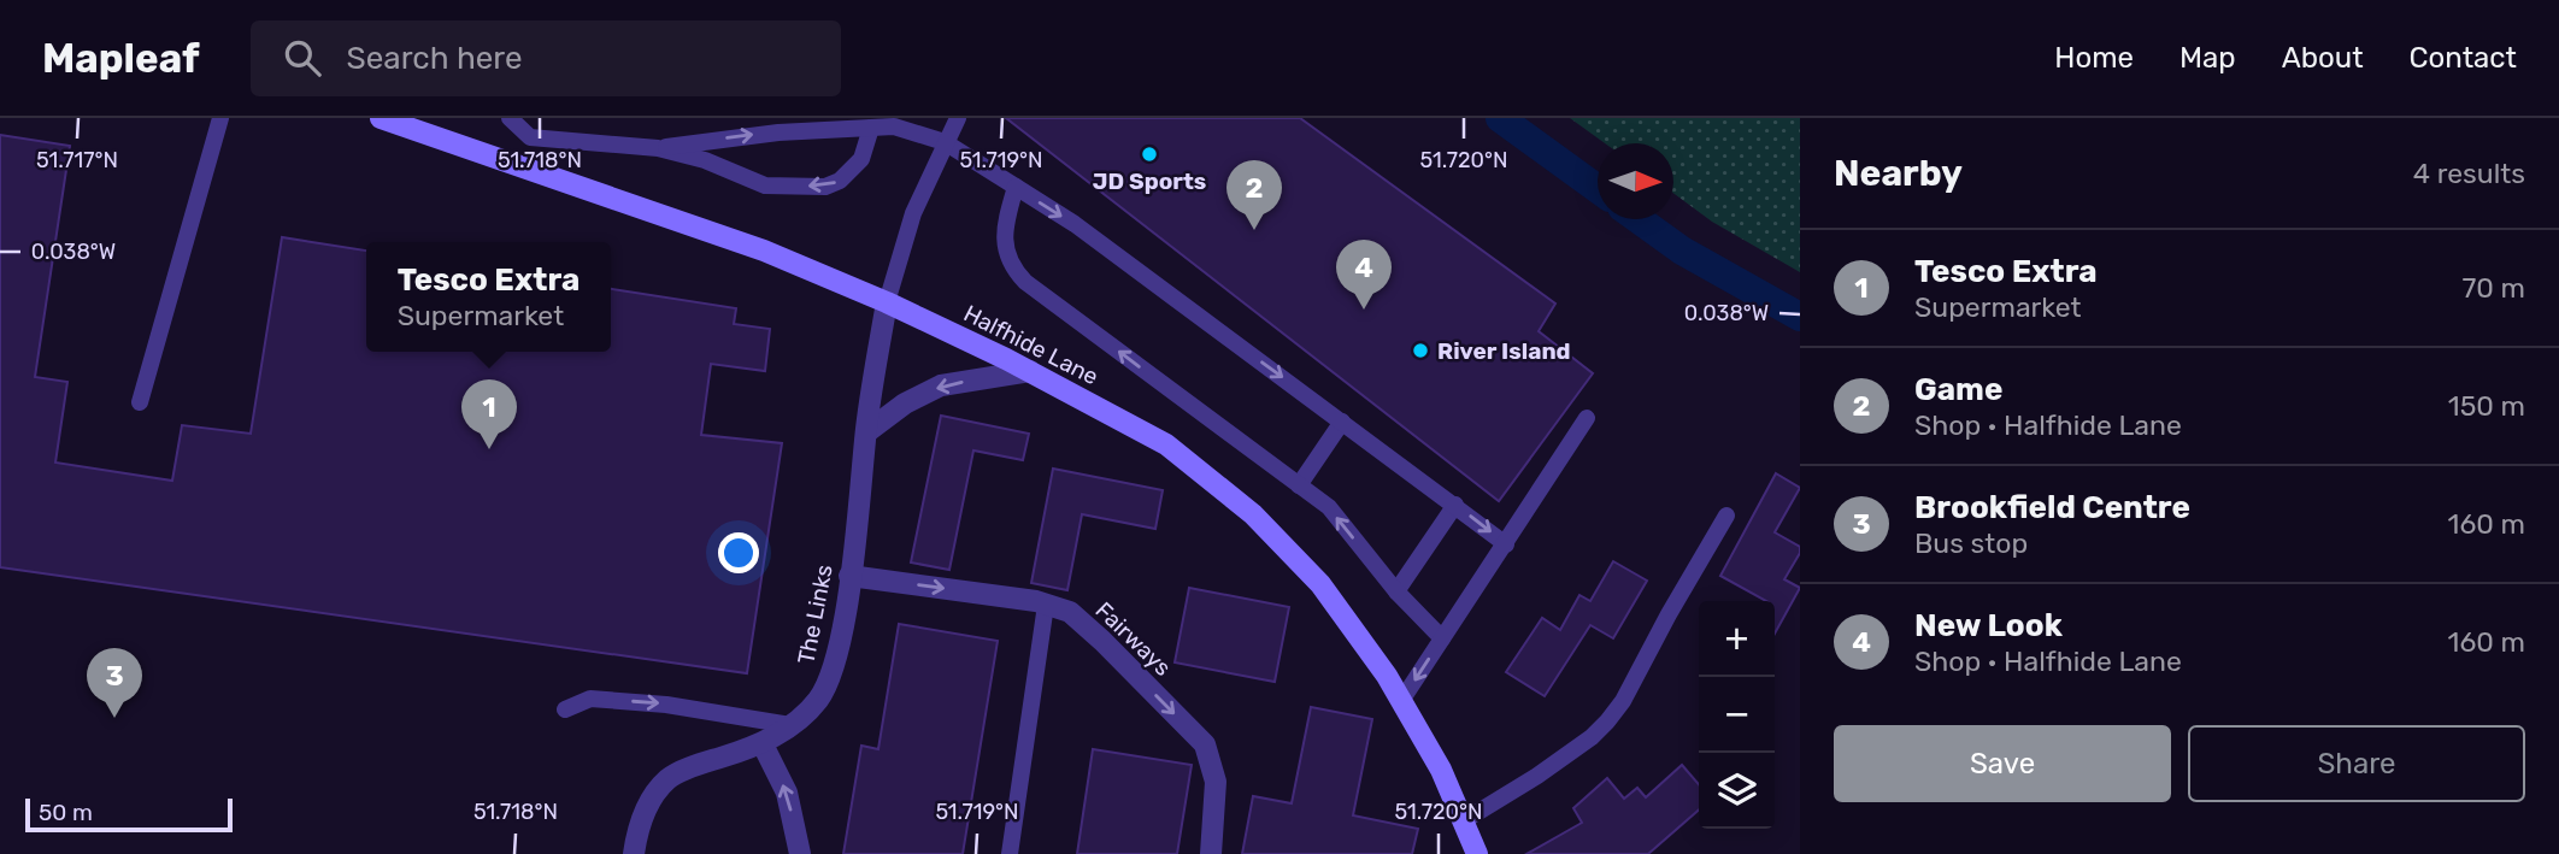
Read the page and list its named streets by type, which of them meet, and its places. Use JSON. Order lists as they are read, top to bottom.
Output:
{
  "streets": {
    "main road": ["Halfhide Lane"],
    "street": ["The Links", "Fairways"]
  },
  "crossings": [
    ["Halfhide Lane", "The Links"],
    ["The Links", "Fairways"]
  ],
  "one_way": ["Fairways"],
  "places": ["JD Sports", "River Island"],
  "scale_bar": "50 m",
  "north": "right",
  "page": {
    "header": "Mapleaf",
    "search": "Search here",
    "nav": [
      "Home",
      "Map",
      "About",
      "Contact"
    ],
    "heading": ["Nearby", "4 results"],
    "pins": [
      "2",
      "4",
      "1",
      "3"
    ],
    "list": [
      {
        "mark": "1",
        "name": "Tesco Extra",
        "note": "Supermarket",
        "value": "70 m"
      },
      {
        "mark": "2",
        "name": "Game",
        "note": "Shop · Halfhide Lane",
        "value": "150 m"
      },
      {
        "mark": "3",
        "name": "Brookfield Centre",
        "note": "Bus stop",
        "value": "160 m"
      },
      {
        "mark": "4",
        "name": "New Look",
        "note": "Shop · Halfhide Lane",
        "value": "160 m"
      }
    ],
    "popup": ["Tesco Extra", "Supermarket"],
    "map_buttons": ["+", "−"],
    "buttons": ["Save", "Share"],
    "scale": "50 m"
  },
  "coordinates": [
    "51.717°N",
    "51.718°N",
    "51.719°N",
    "51.720°N",
    "0.038°W"
  ]
}
